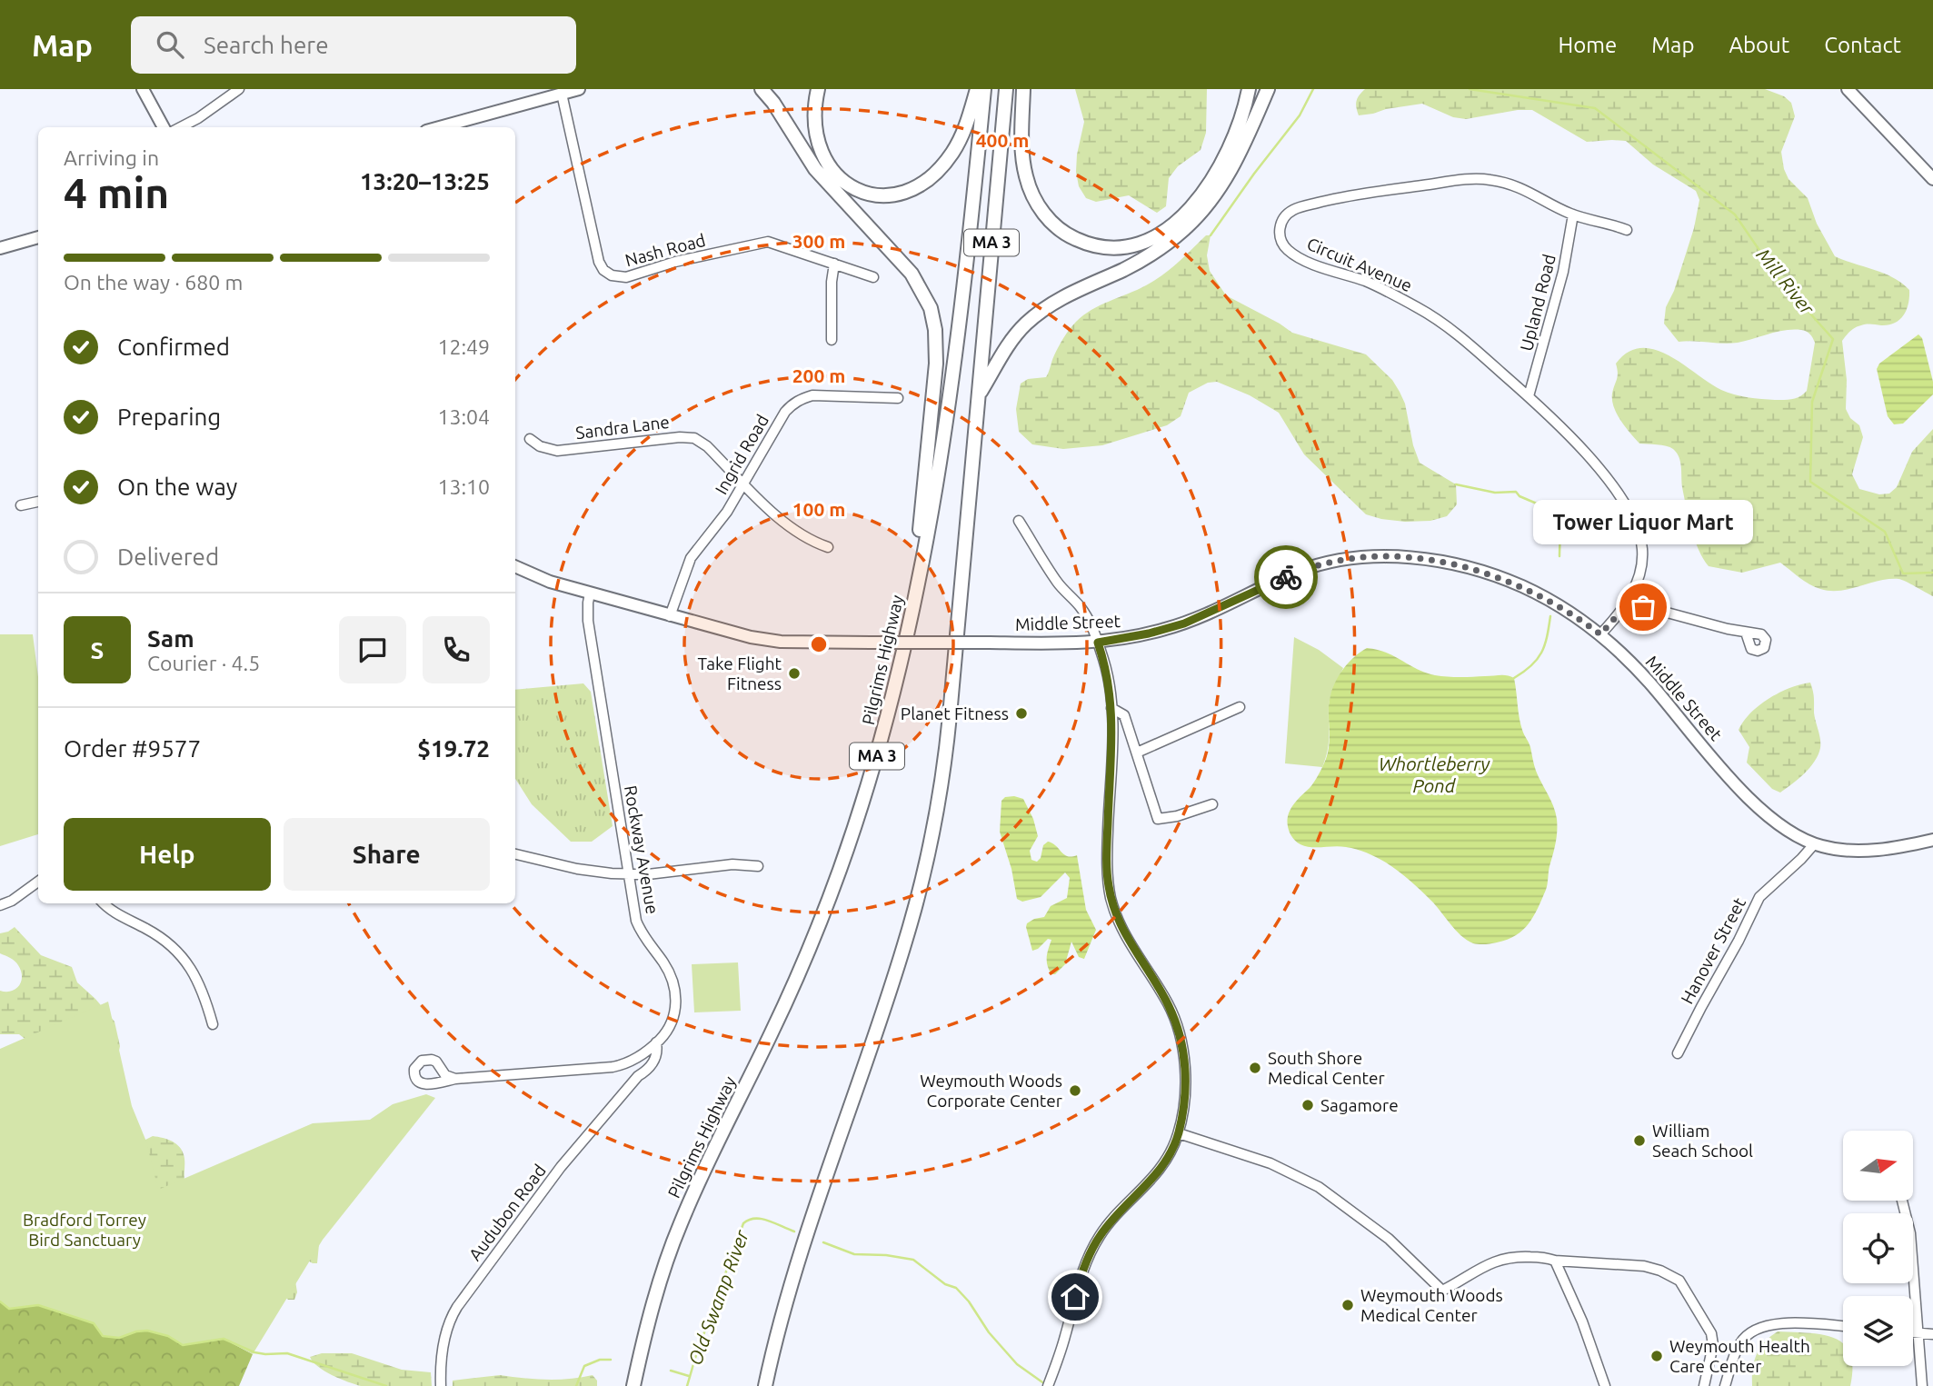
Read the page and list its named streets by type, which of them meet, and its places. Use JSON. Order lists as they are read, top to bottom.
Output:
{
  "streets": {
    "highway": ["MA 3", "Pilgrims Highway"],
    "main road": ["Middle Street"],
    "street": [
      "Nash Road",
      "Circuit Avenue",
      "Upland Road",
      "Sandra Lane",
      "Ingrid Road",
      "Rockway Avenue",
      "Hanover Street",
      "Audubon Road"
    ]
  },
  "crossings": [
    ["Circuit Avenue", "Upland Road"],
    ["Circuit Avenue", "Middle Street"],
    ["Sandra Lane", "Ingrid Road"],
    ["Ingrid Road", "Middle Street"],
    ["Middle Street", "Rockway Avenue"],
    ["Middle Street", "Hanover Street"],
    ["Rockway Avenue", "Audubon Road"]
  ],
  "water": ["Mill River", "Whortleberry Pond", "Old Swamp River"],
  "parks": ["Bradford Torrey Bird Sanctuary"],
  "places": [
    "Tower Liquor Mart",
    "Take Flight Fitness",
    "Planet Fitness",
    "South Shore Medical Center",
    "Weymouth Woods Corporate Center",
    "Sagamore",
    "William Seach School",
    "Weymouth Woods Medical Center",
    "Weymouth Health Care Center"
  ],
  "north": "right",
  "page": {
    "header": "Map",
    "search": "Search here",
    "nav": [
      "Home",
      "Map",
      "About",
      "Contact"
    ],
    "heading": ["4 min", "Arriving in", "13:20–13:25"],
    "panel": [
      "Sam",
      "Courier · 4.5",
      "Order #9577",
      "$19.72"
    ],
    "bar": "On the way · 680 m",
    "list": [
      ["Confirmed", "12:49"],
      ["Preparing", "13:04"],
      ["On the way", "13:10"],
      "Delivered"
    ],
    "bubble": "Tower Liquor Mart",
    "round": "S",
    "buttons": ["Help", "Share"]
  },
  "rings": [
    "400 m",
    "300 m",
    "200 m",
    "100 m"
  ]
}
